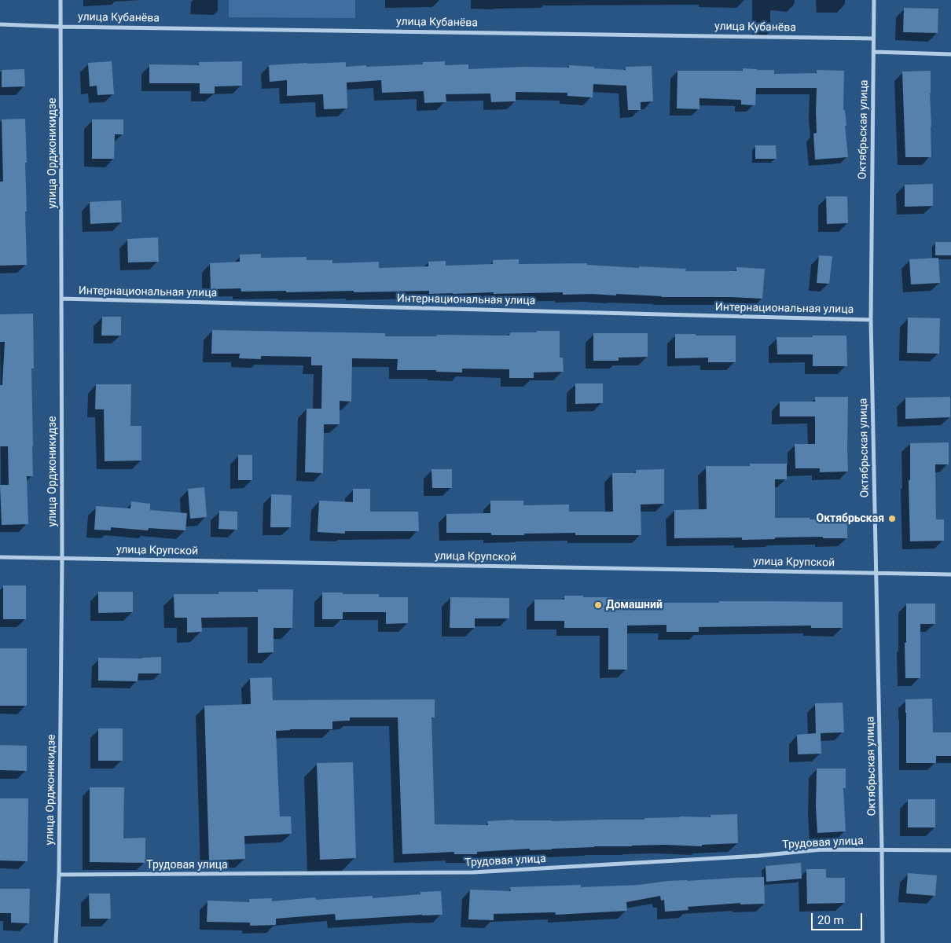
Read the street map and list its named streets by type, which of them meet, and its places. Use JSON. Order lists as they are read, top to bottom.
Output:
{
  "streets": {
    "street": [
      "улица Кубанёва",
      "Октябрьская улица",
      "улица Орджоникидзе",
      "Интернациональная улица",
      "улица Крупской",
      "Трудовая улица"
    ]
  },
  "crossings": [
    ["улица Кубанёва", "Октябрьская улица"],
    ["улица Кубанёва", "улица Орджоникидзе"],
    ["Октябрьская улица", "Интернациональная улица"],
    ["Октябрьская улица", "улица Крупской"],
    ["Октябрьская улица", "Трудовая улица"],
    ["улица Орджоникидзе", "Интернациональная улица"],
    ["улица Орджоникидзе", "улица Крупской"],
    ["улица Орджоникидзе", "Трудовая улица"]
  ],
  "places": ["Октябрьская", "Домашний"],
  "scale_bar": "20 m"
}
